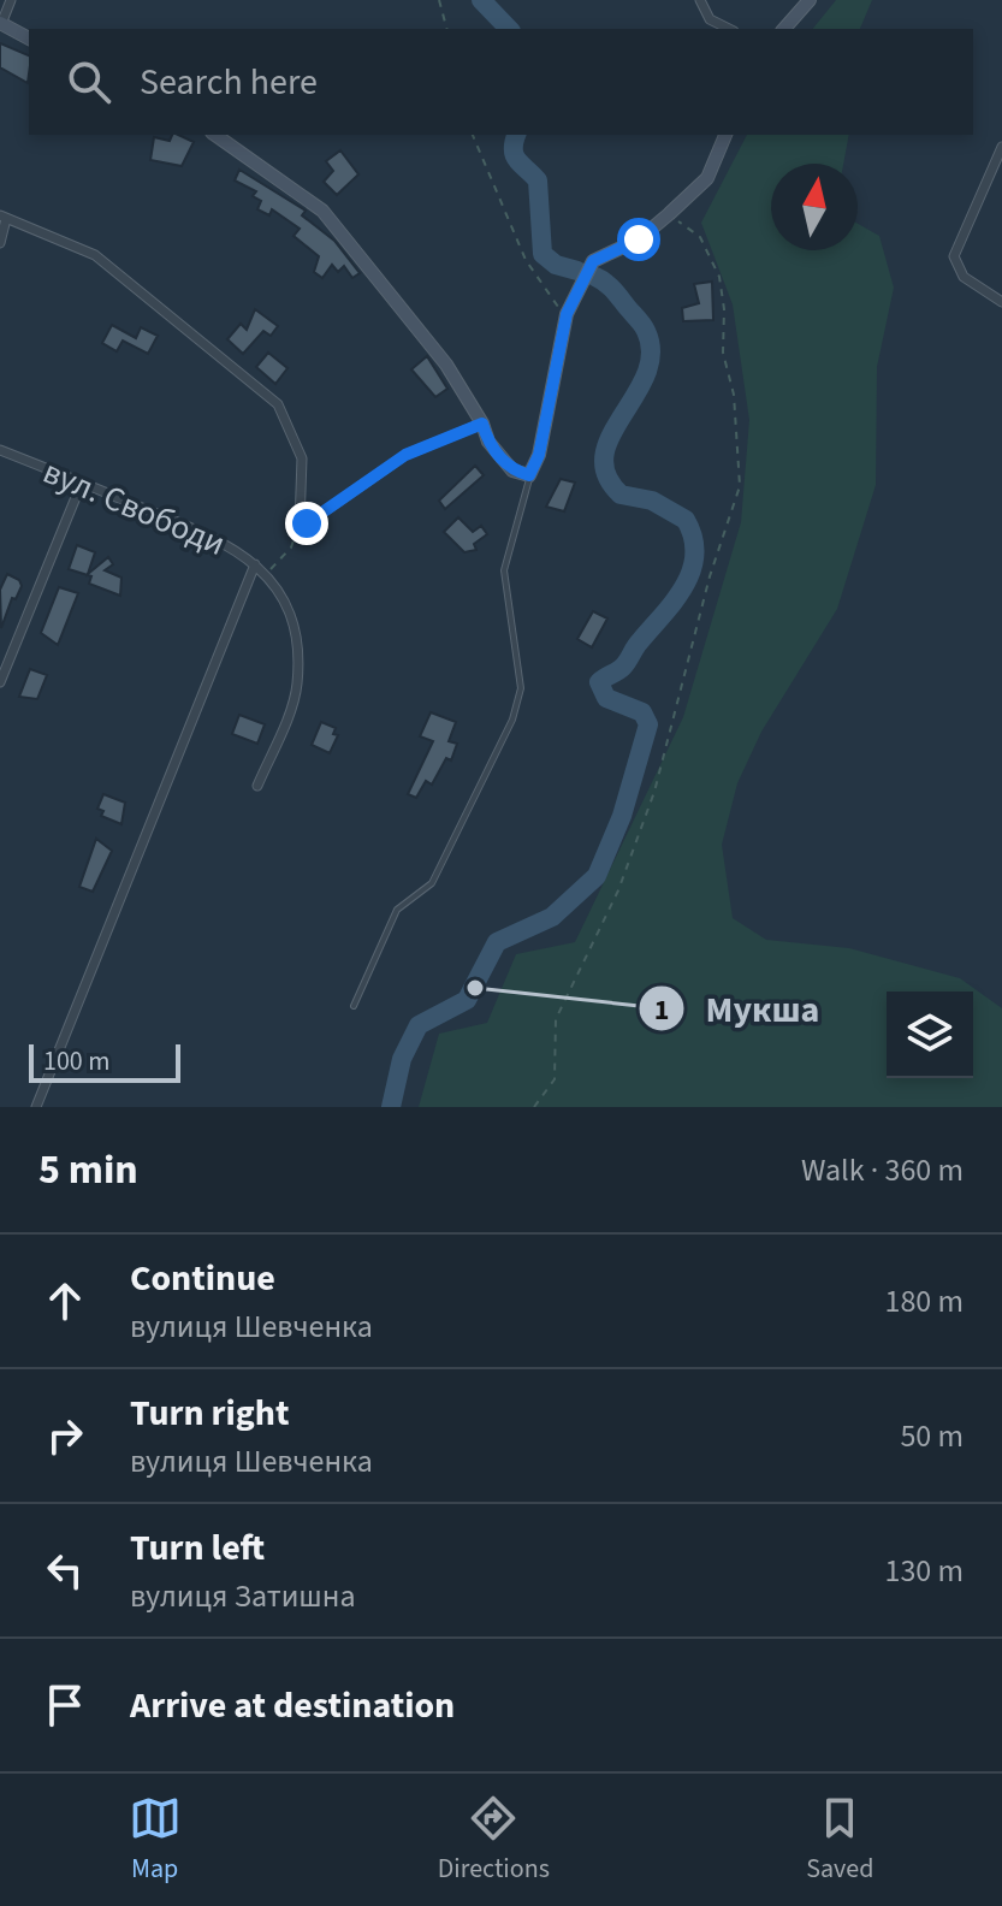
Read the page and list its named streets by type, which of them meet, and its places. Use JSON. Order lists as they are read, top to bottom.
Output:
{
  "streets": {
    "street": ["вул. Свободи"]
  },
  "places": ["Мукша"],
  "scale_bar": "100 m",
  "north": "top",
  "page": {
    "search": "Search here",
    "scale": "100 m",
    "heading": ["5 min", "Walk · 360 m"],
    "list": [
      ["Continue", "вулиця Шевченка", "180 m"],
      ["Turn right", "вулиця Шевченка", "50 m"],
      ["Turn left", "вулиця Затишна", "130 m"],
      "Arrive at destination"
    ],
    "nav": ["Map", "Directions", "Saved"]
  }
}
